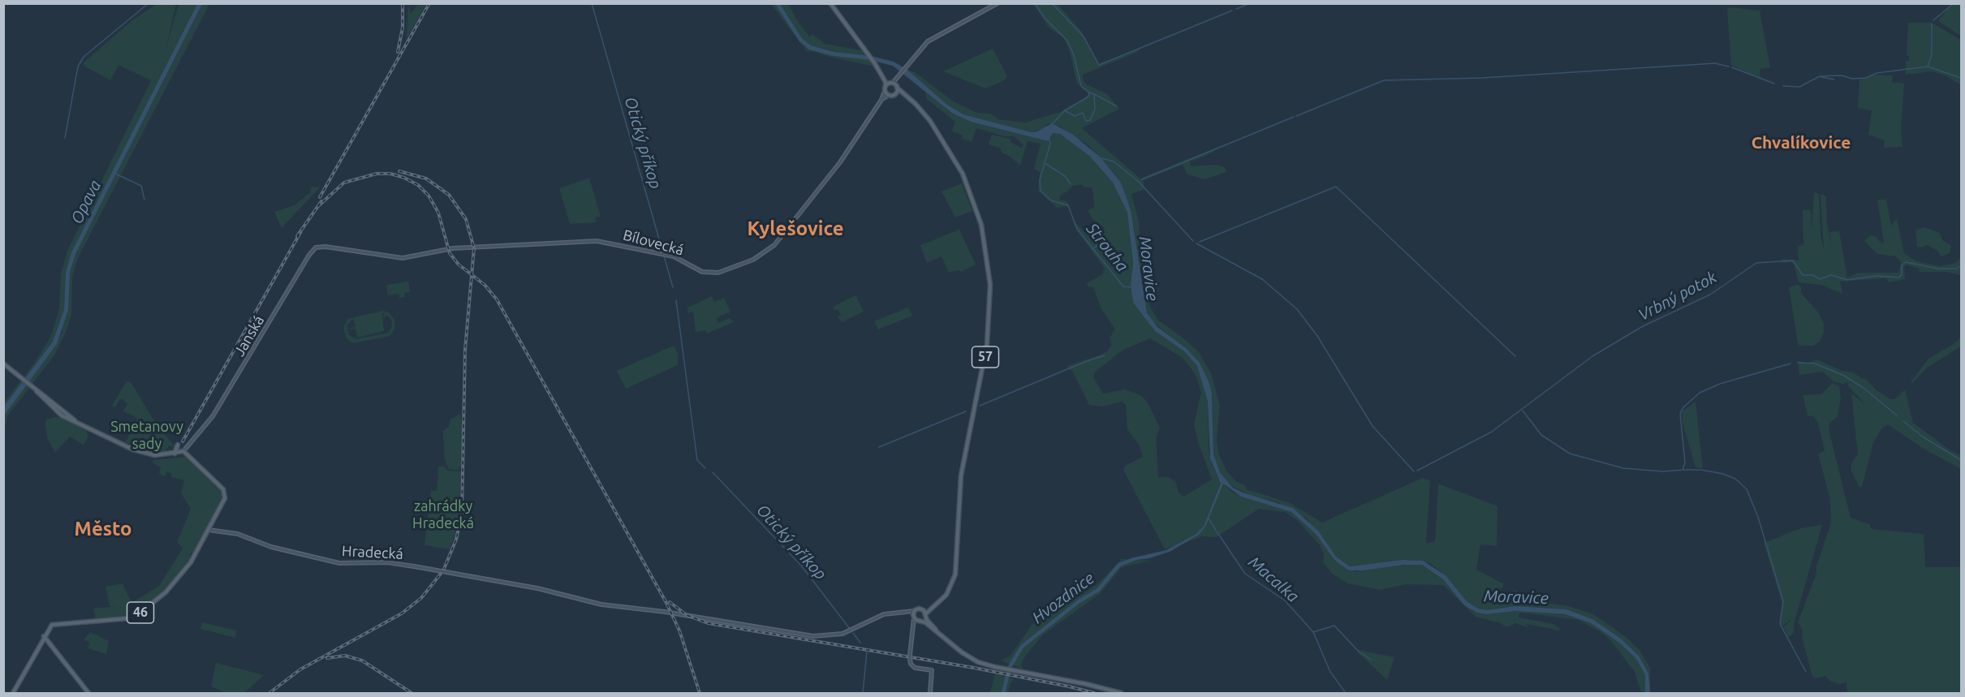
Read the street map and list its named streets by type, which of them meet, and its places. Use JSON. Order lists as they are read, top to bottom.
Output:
{
  "streets": {
    "main road": [
      "Bílovecká",
      "Janská",
      "57",
      "Hradecká",
      "46"
    ]
  },
  "crossings": [
    ["Bílovecká", "Janská"],
    ["Bílovecká", "57"],
    ["57", "Hradecká"],
    ["Hradecká", "46"]
  ],
  "districts": ["Chvalíkovice", "Kylešovice", "Město"],
  "water": [
    "Otický příkop",
    "Opava",
    "Strouha",
    "Moravice",
    "Vrbný potok",
    "Macalka",
    "Hvozdnice"
  ],
  "parks": ["Smetanovy sady", "zahrádky Hradecká"]
}
